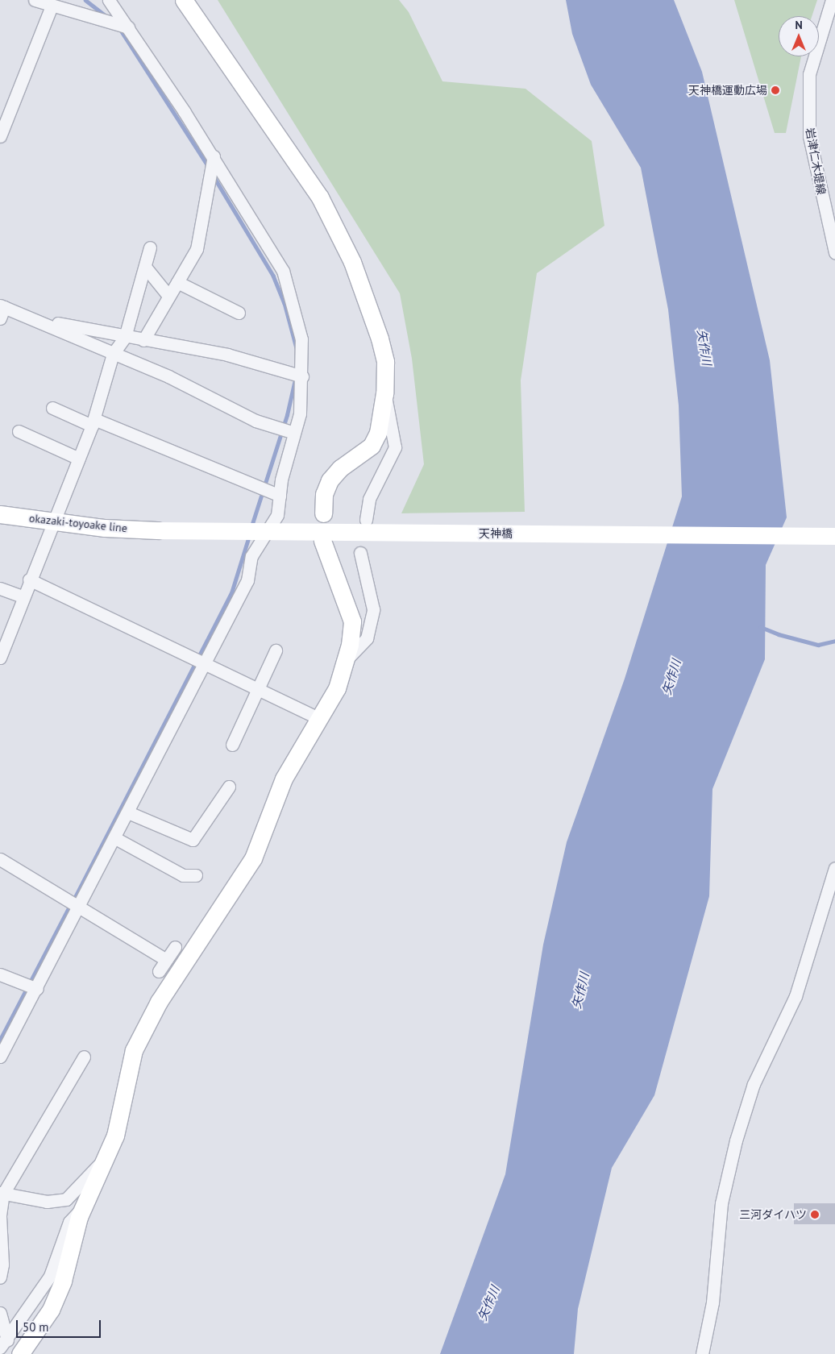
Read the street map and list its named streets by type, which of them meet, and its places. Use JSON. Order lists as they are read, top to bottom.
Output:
{
  "streets": {
    "street": ["岩津仁木堤線", "okazaki-toyoake line", "天神橋"]
  },
  "crossings": [
    ["okazaki-toyoake line", "天神橋"]
  ],
  "water": ["矢作川"],
  "places": ["天神橋運動広場", "三河ダイハツ"],
  "scale_bar": "50 m",
  "north": "top"
}
